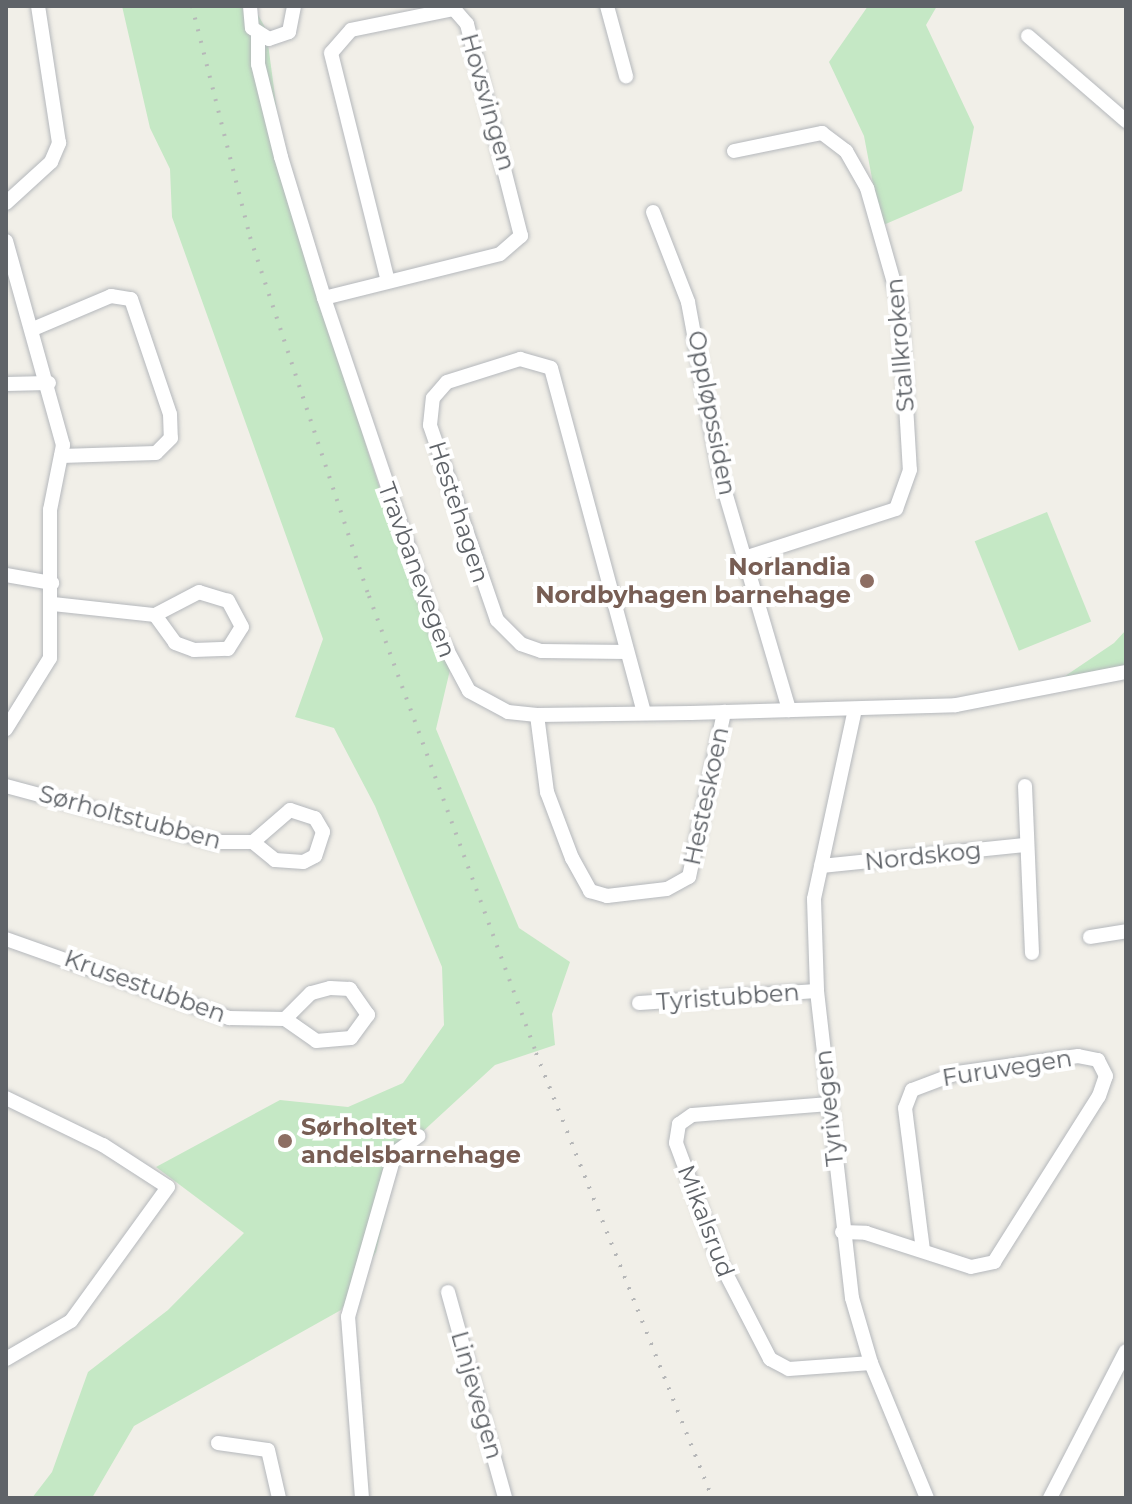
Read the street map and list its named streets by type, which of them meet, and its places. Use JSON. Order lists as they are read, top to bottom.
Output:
{
  "streets": {
    "street": [
      "Hovsvingen",
      "Stallkroken",
      "Oppløpssiden",
      "Hestehagen",
      "Travbanevegen",
      "Hesteskoen",
      "Sørholtstubben",
      "Nordskog",
      "Krusestubben",
      "Tyristubben",
      "Furuvegen",
      "Tyrivegen",
      "Mikalsrud",
      "Linjevegen"
    ]
  },
  "crossings": [
    ["Hovsvingen", "Travbanevegen"],
    ["Stallkroken", "Oppløpssiden"],
    ["Oppløpssiden", "Travbanevegen"],
    ["Hestehagen", "Travbanevegen"],
    ["Travbanevegen", "Hesteskoen"],
    ["Travbanevegen", "Tyrivegen"],
    ["Nordskog", "Tyrivegen"],
    ["Tyristubben", "Tyrivegen"],
    ["Furuvegen", "Tyrivegen"],
    ["Tyrivegen", "Mikalsrud"]
  ],
  "places": ["Norlandia Nordbyhagen barnehage", "Sørholtet andelsbarnehage"]
}
